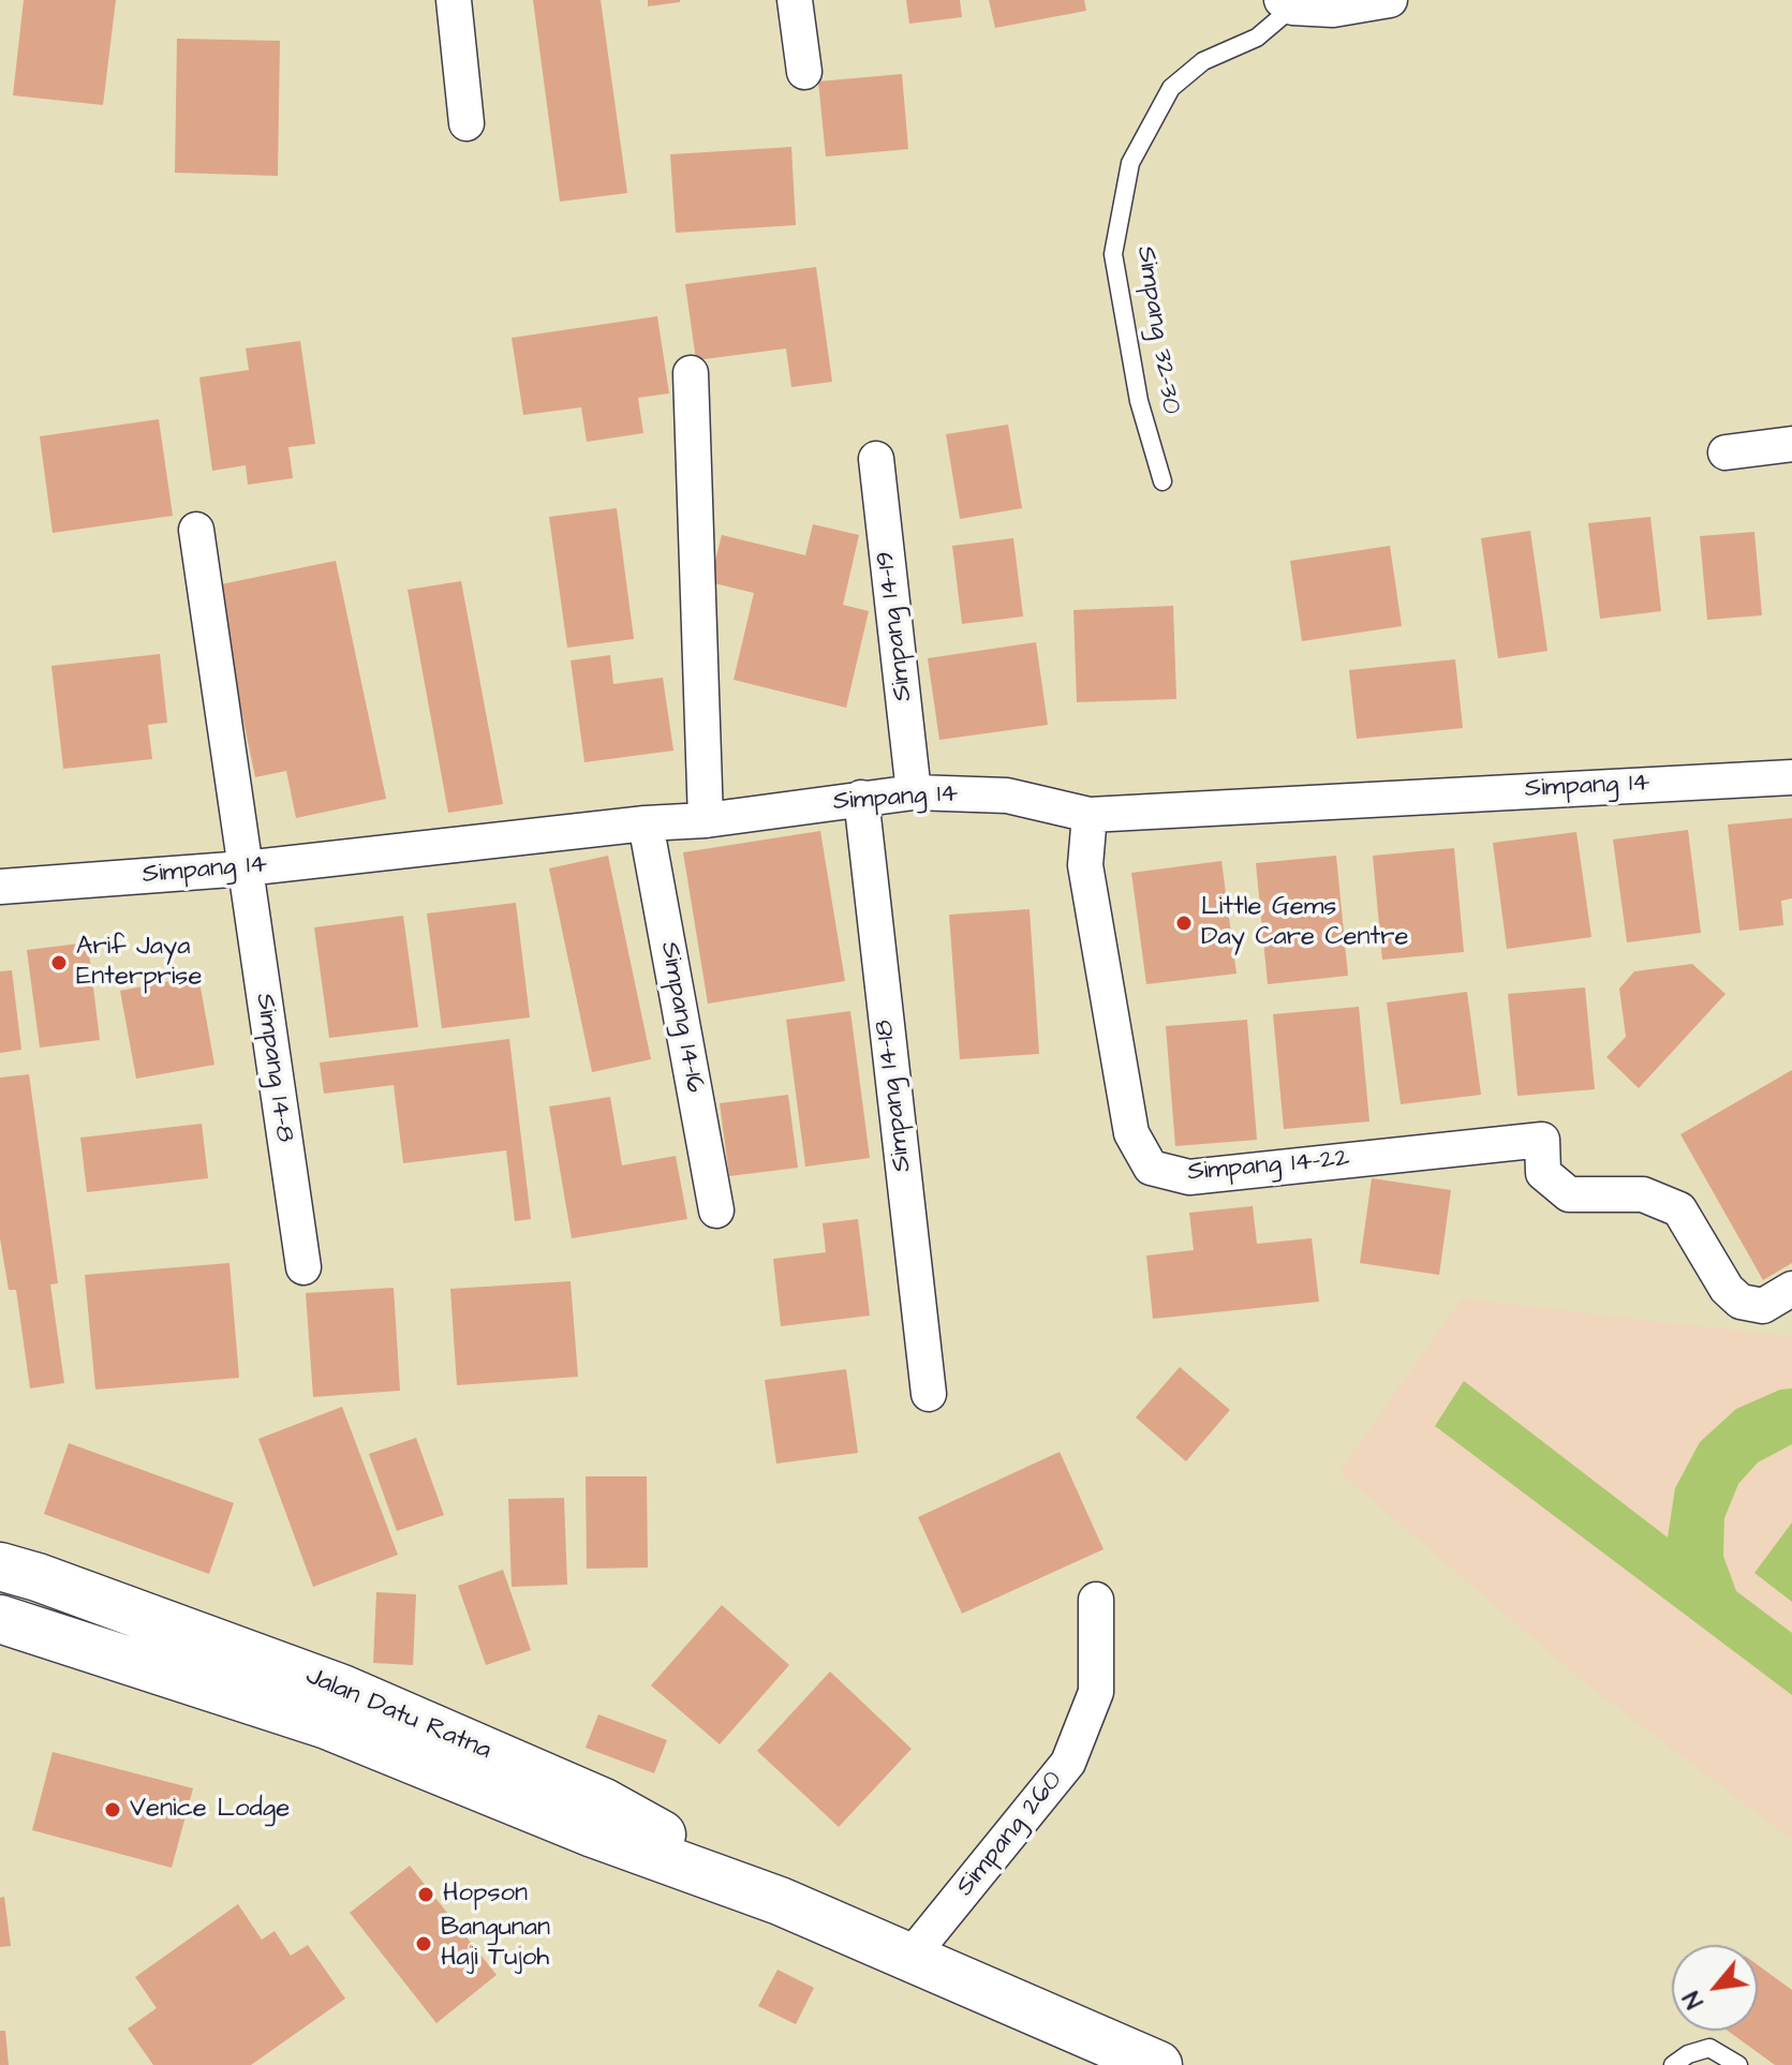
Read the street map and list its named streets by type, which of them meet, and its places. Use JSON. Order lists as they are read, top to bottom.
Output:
{
  "streets": {
    "main road": ["Jalan Datu Ratna"],
    "street": [
      "Simpang 14-19",
      "Simpang 14",
      "Simpang 14-16",
      "Simpang 14-8",
      "Simpang 14-18",
      "Simpang 14-22",
      "Simpang 260"
    ],
    "lane": ["Simpang 32-30"]
  },
  "crossings": [
    ["Simpang 14-19", "Simpang 14"],
    ["Simpang 14", "Simpang 14-16"],
    ["Simpang 14", "Simpang 14-8"],
    ["Simpang 14", "Simpang 14-18"],
    ["Simpang 14", "Simpang 14-22"],
    ["Jalan Datu Ratna", "Simpang 260"]
  ],
  "places": [
    "Little Gems Day Care Centre",
    "Arif Jaya Enterprise",
    "Venice Lodge",
    "Hopson",
    "Bangunan Haji Tujoh"
  ],
  "north": "bottom left"
}
